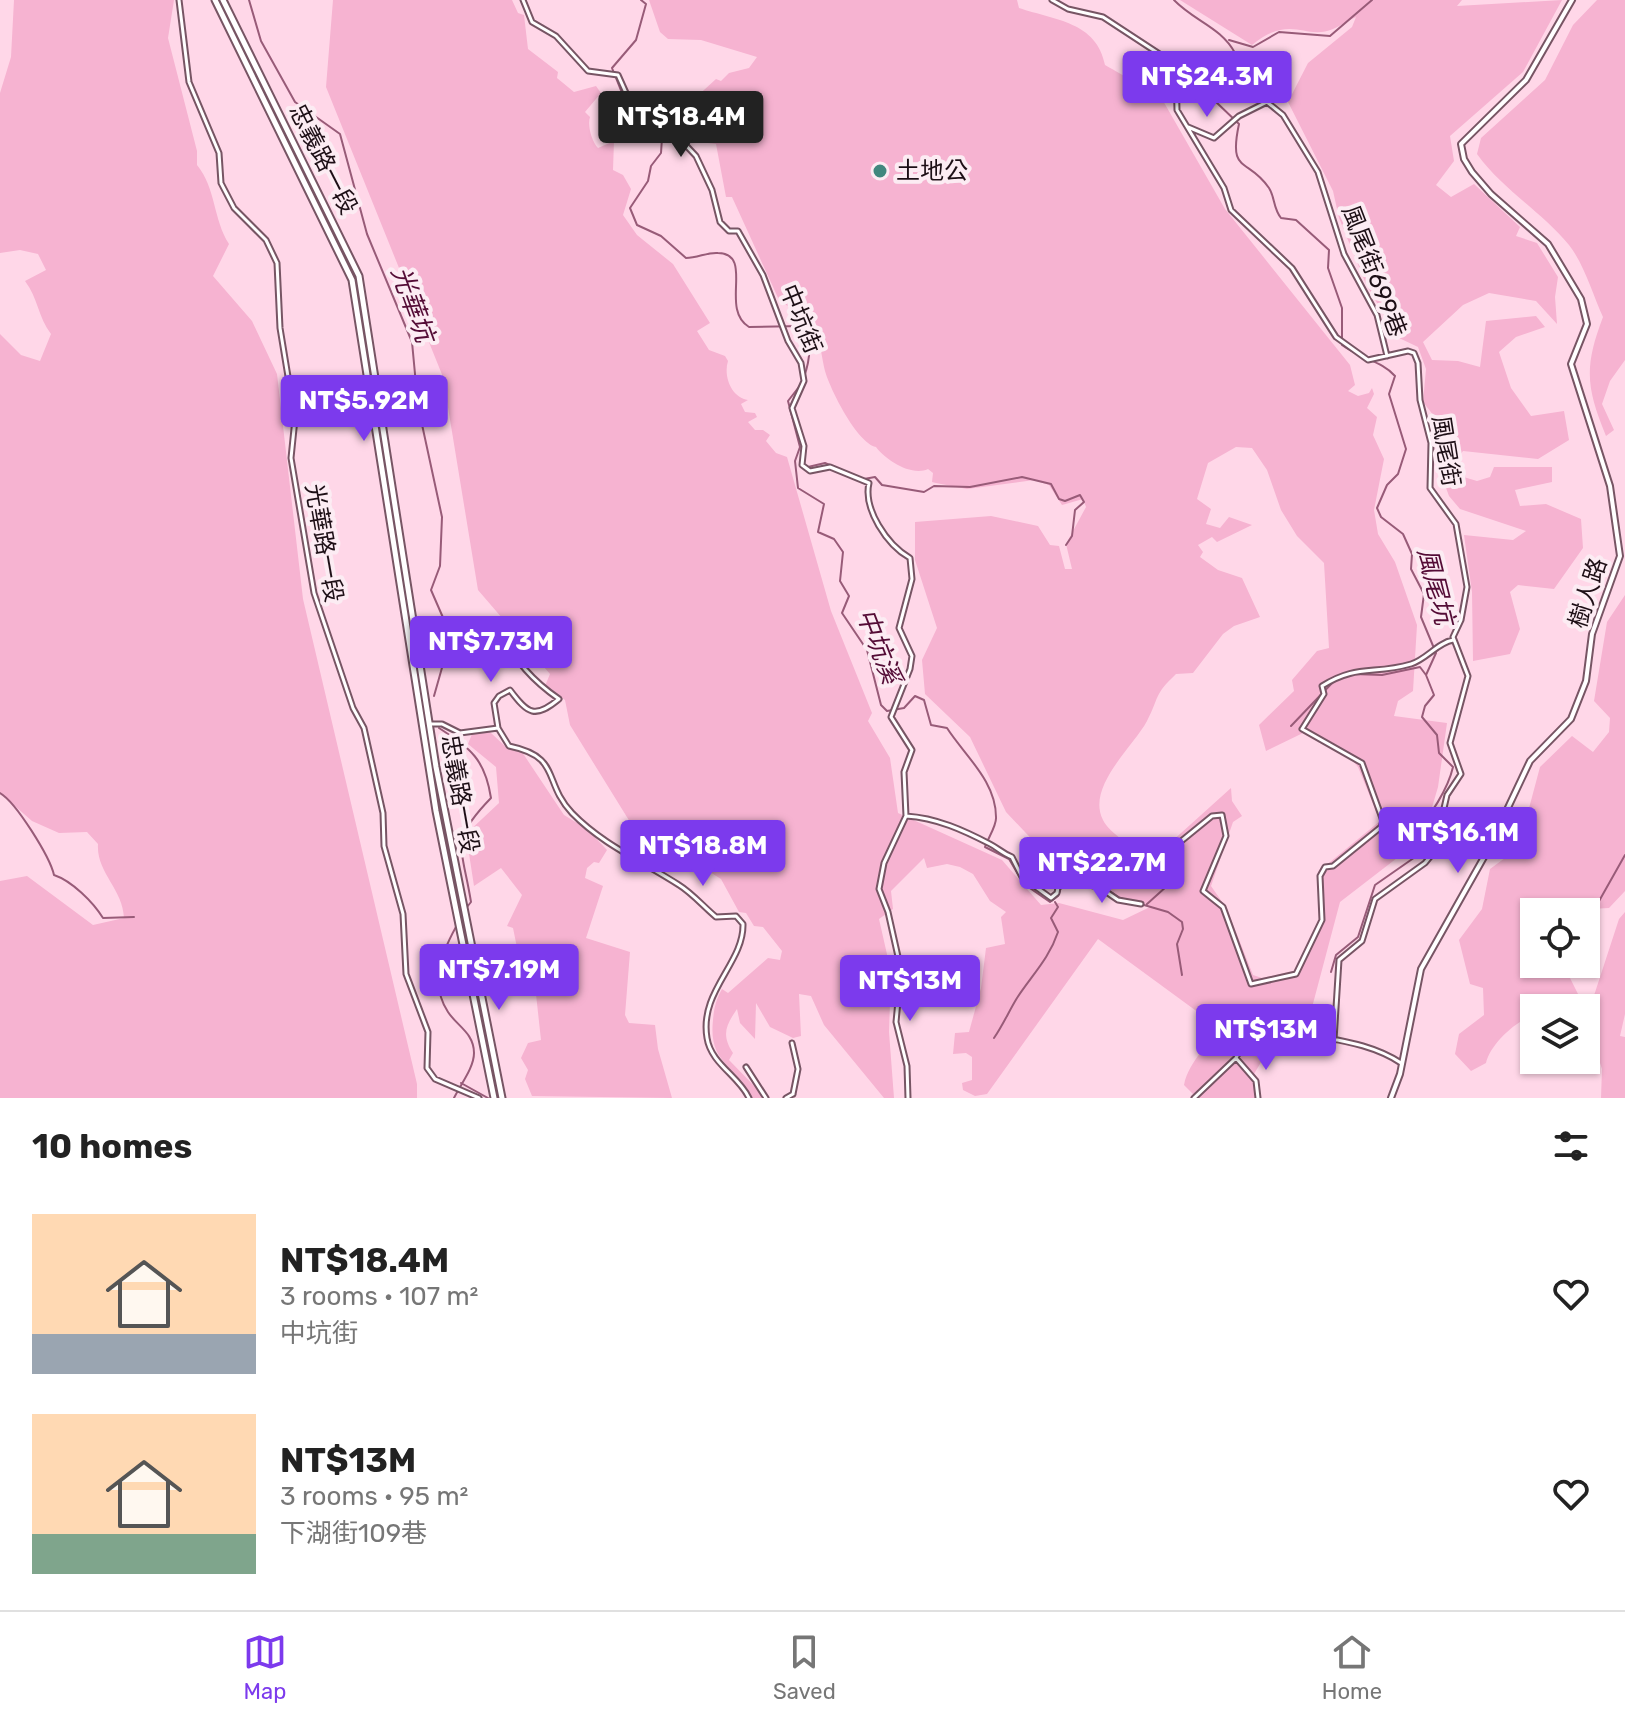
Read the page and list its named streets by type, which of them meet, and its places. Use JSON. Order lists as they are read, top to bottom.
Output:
{
  "streets": {
    "main road": ["忠義路一段"],
    "street": [
      "風尾街699巷",
      "中坑街",
      "風尾街",
      "光華路一段",
      "樹人路"
    ]
  },
  "crossings": [
    ["風尾街699巷", "風尾街"]
  ],
  "water": ["光華坑", "風尾坑", "中坑溪"],
  "places": ["土地公"],
  "page": {
    "price": [
      "NT$24.3M",
      "NT$18.4M",
      "NT$5.92M",
      "NT$7.73M",
      "NT$16.1M",
      "NT$18.8M",
      "NT$22.7M",
      "NT$7.19M",
      "NT$13M",
      "NT$13M"
    ],
    "heading": "10 homes",
    "list": [
      {
        "name": "NT$18.4M",
        "note": "3 rooms · 107 m² · 中坑街"
      },
      {
        "name": "NT$13M",
        "note": "3 rooms · 95 m² · 下湖街109巷"
      }
    ],
    "tabs": ["Map", "Saved", "Home"]
  }
}
